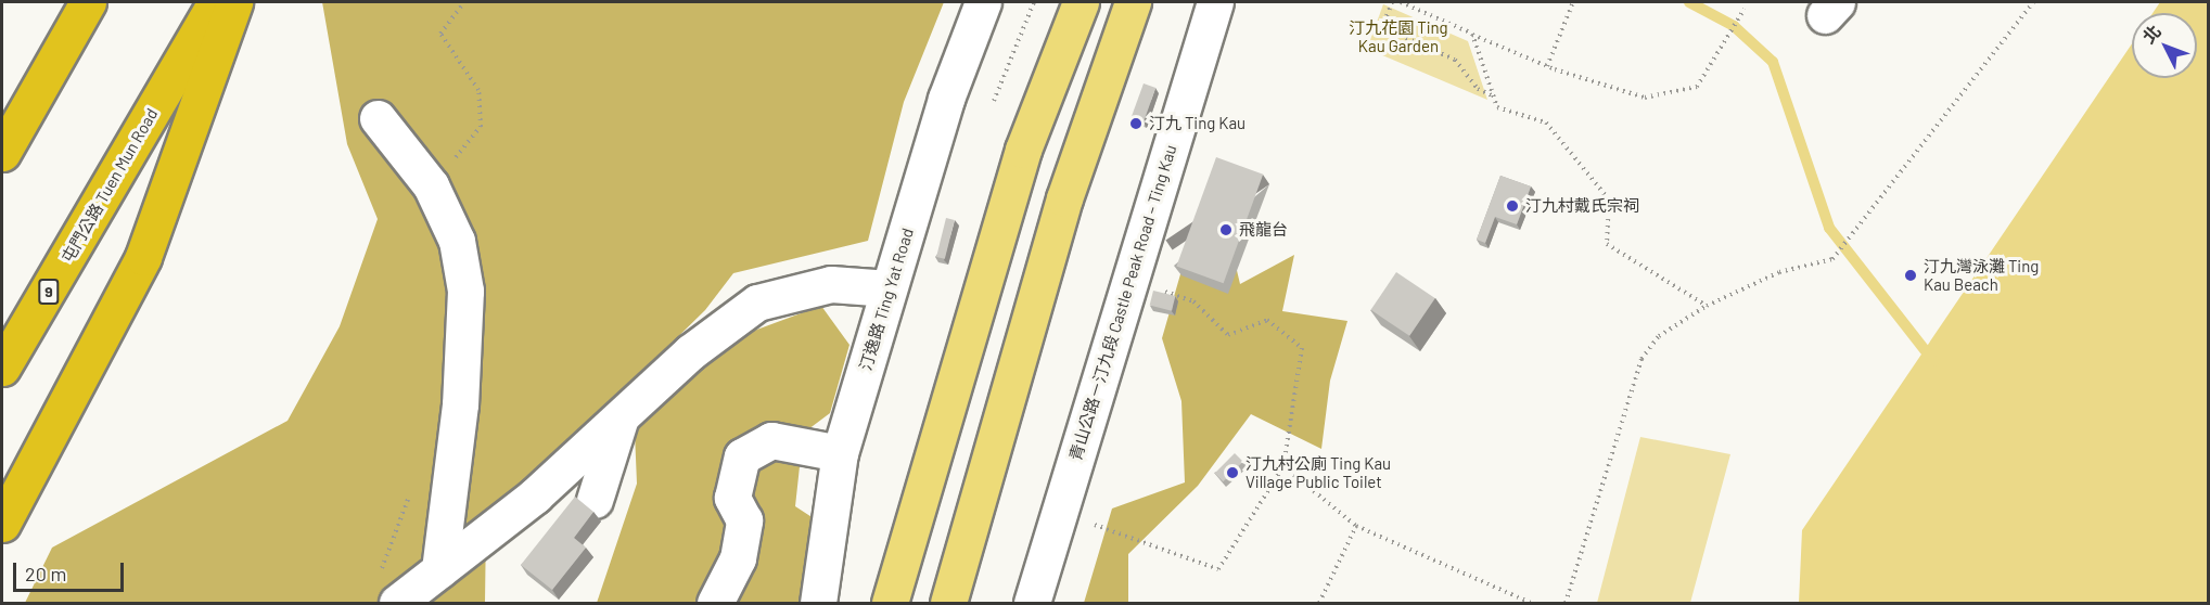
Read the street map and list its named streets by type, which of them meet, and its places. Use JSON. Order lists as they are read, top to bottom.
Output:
{
  "streets": {
    "highway": ["屯門公路 Tuen Mun Road", "9"],
    "street": ["汀逸路 Ting Yat Road", "青山公路－汀九段 Castle Peak Road – Ting Kau"]
  },
  "parks": ["汀九花園 Ting Kau Garden"],
  "places": [
    "汀九 Ting Kau",
    "汀九村戴氏宗祠",
    "飛龍台",
    "汀九灣泳灘 Ting Kau Beach",
    "汀九村公廁 Ting Kau Village Public Toilet"
  ],
  "scale_bar": "20 m",
  "north": "top left"
}
